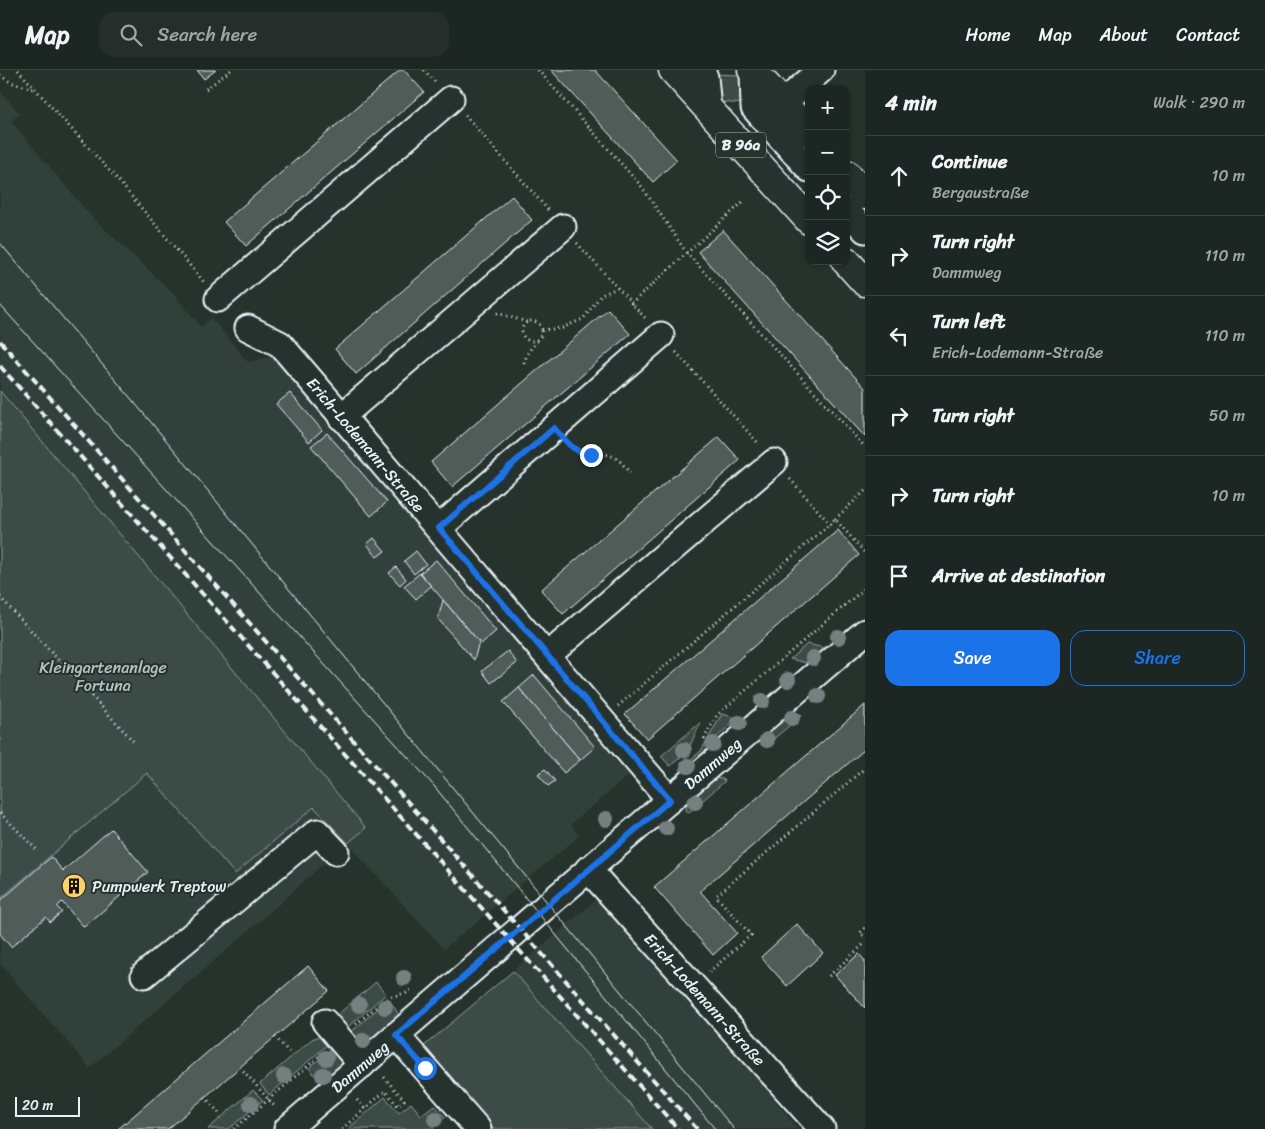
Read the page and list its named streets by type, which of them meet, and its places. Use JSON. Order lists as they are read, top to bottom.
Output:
{
  "streets": {
    "main road": ["B 96a"],
    "street": ["Erich-Lodemann-Straße", "Dammweg"]
  },
  "crossings": [
    ["Erich-Lodemann-Straße", "Dammweg"]
  ],
  "parks": ["Kleingartenanlage Fortuna"],
  "places": {
    "building": ["Pumpwerk Treptow"]
  },
  "scale_bar": "20 m",
  "page": {
    "header": "Map",
    "search": "Search here",
    "nav": [
      "Home",
      "Map",
      "About",
      "Contact"
    ],
    "heading": ["4 min", "Walk · 290 m"],
    "map_buttons": ["+", "−"],
    "list": [
      ["Continue", "Bergaustraße", "10 m"],
      ["Turn right", "Dammweg", "110 m"],
      ["Turn left", "Erich-Lodemann-Straße", "110 m"],
      ["Turn right", "50 m"],
      ["Turn right", "10 m"],
      "Arrive at destination"
    ],
    "buttons": ["Save", "Share"],
    "scale": "20 m"
  }
}
